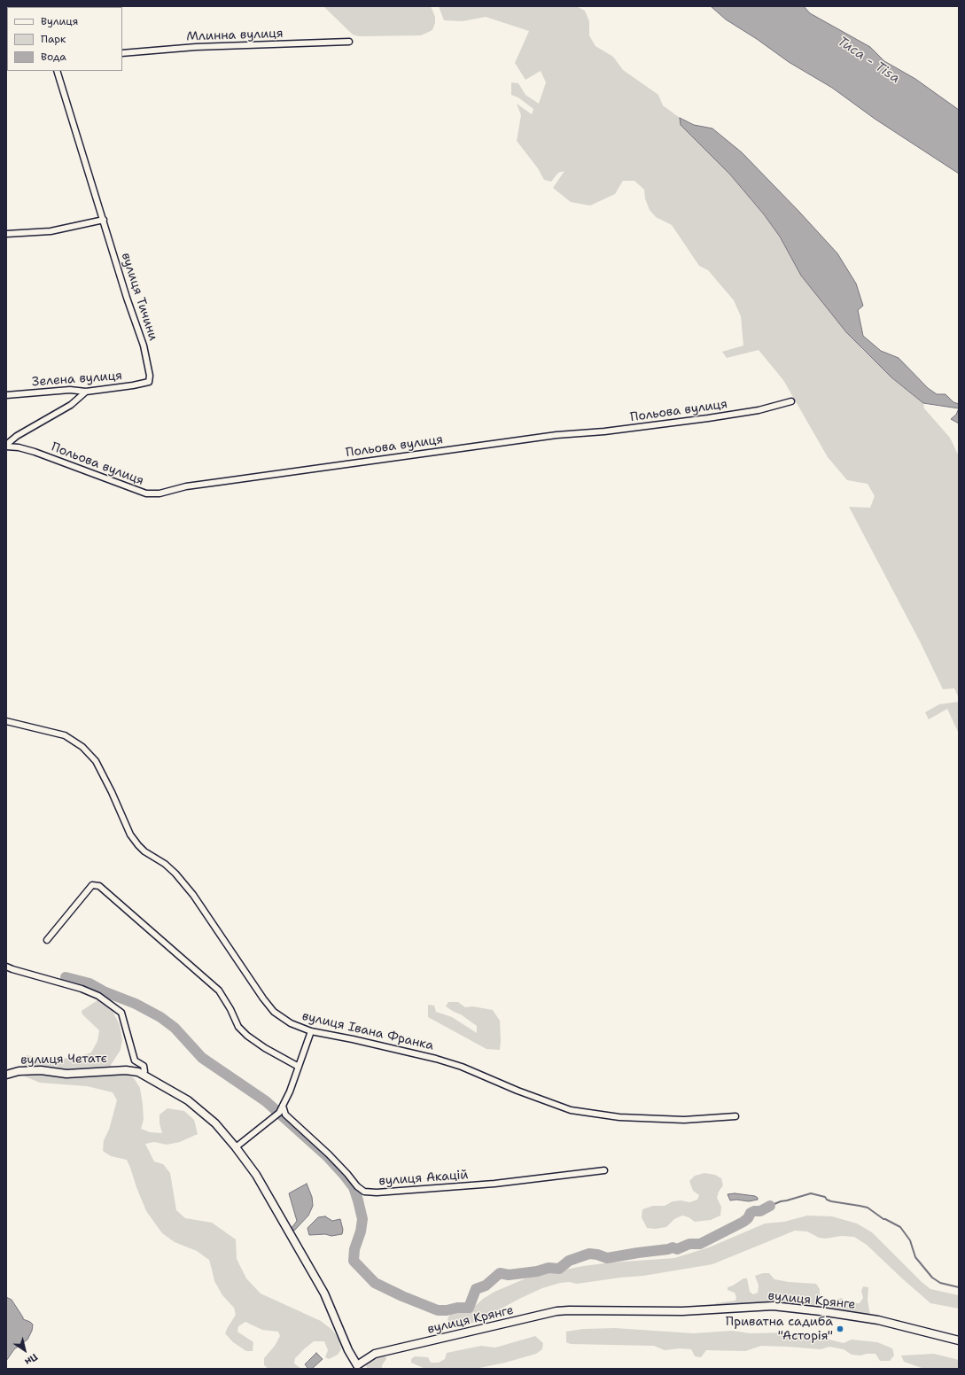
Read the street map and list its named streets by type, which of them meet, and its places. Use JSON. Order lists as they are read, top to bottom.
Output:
{
  "streets": {
    "street": [
      "Млинна вулиця",
      "вулиця Тичини",
      "Зелена вулиця",
      "Польова вулиця",
      "вулиця Івана Франка",
      "вулиця Четатє",
      "вулиця Акацій",
      "вулиця Крянге"
    ]
  },
  "crossings": [
    ["вулиця Тичини", "Зелена вулиця"],
    ["Зелена вулиця", "Польова вулиця"],
    ["вулиця Четатє", "вулиця Крянге"]
  ],
  "water": ["Тиса - Tisa"],
  "places": ["Приватна садиба \"Асторія\""],
  "legend": ["Вулиця", "Парк", "Вода"],
  "north": "bottom right"
}
